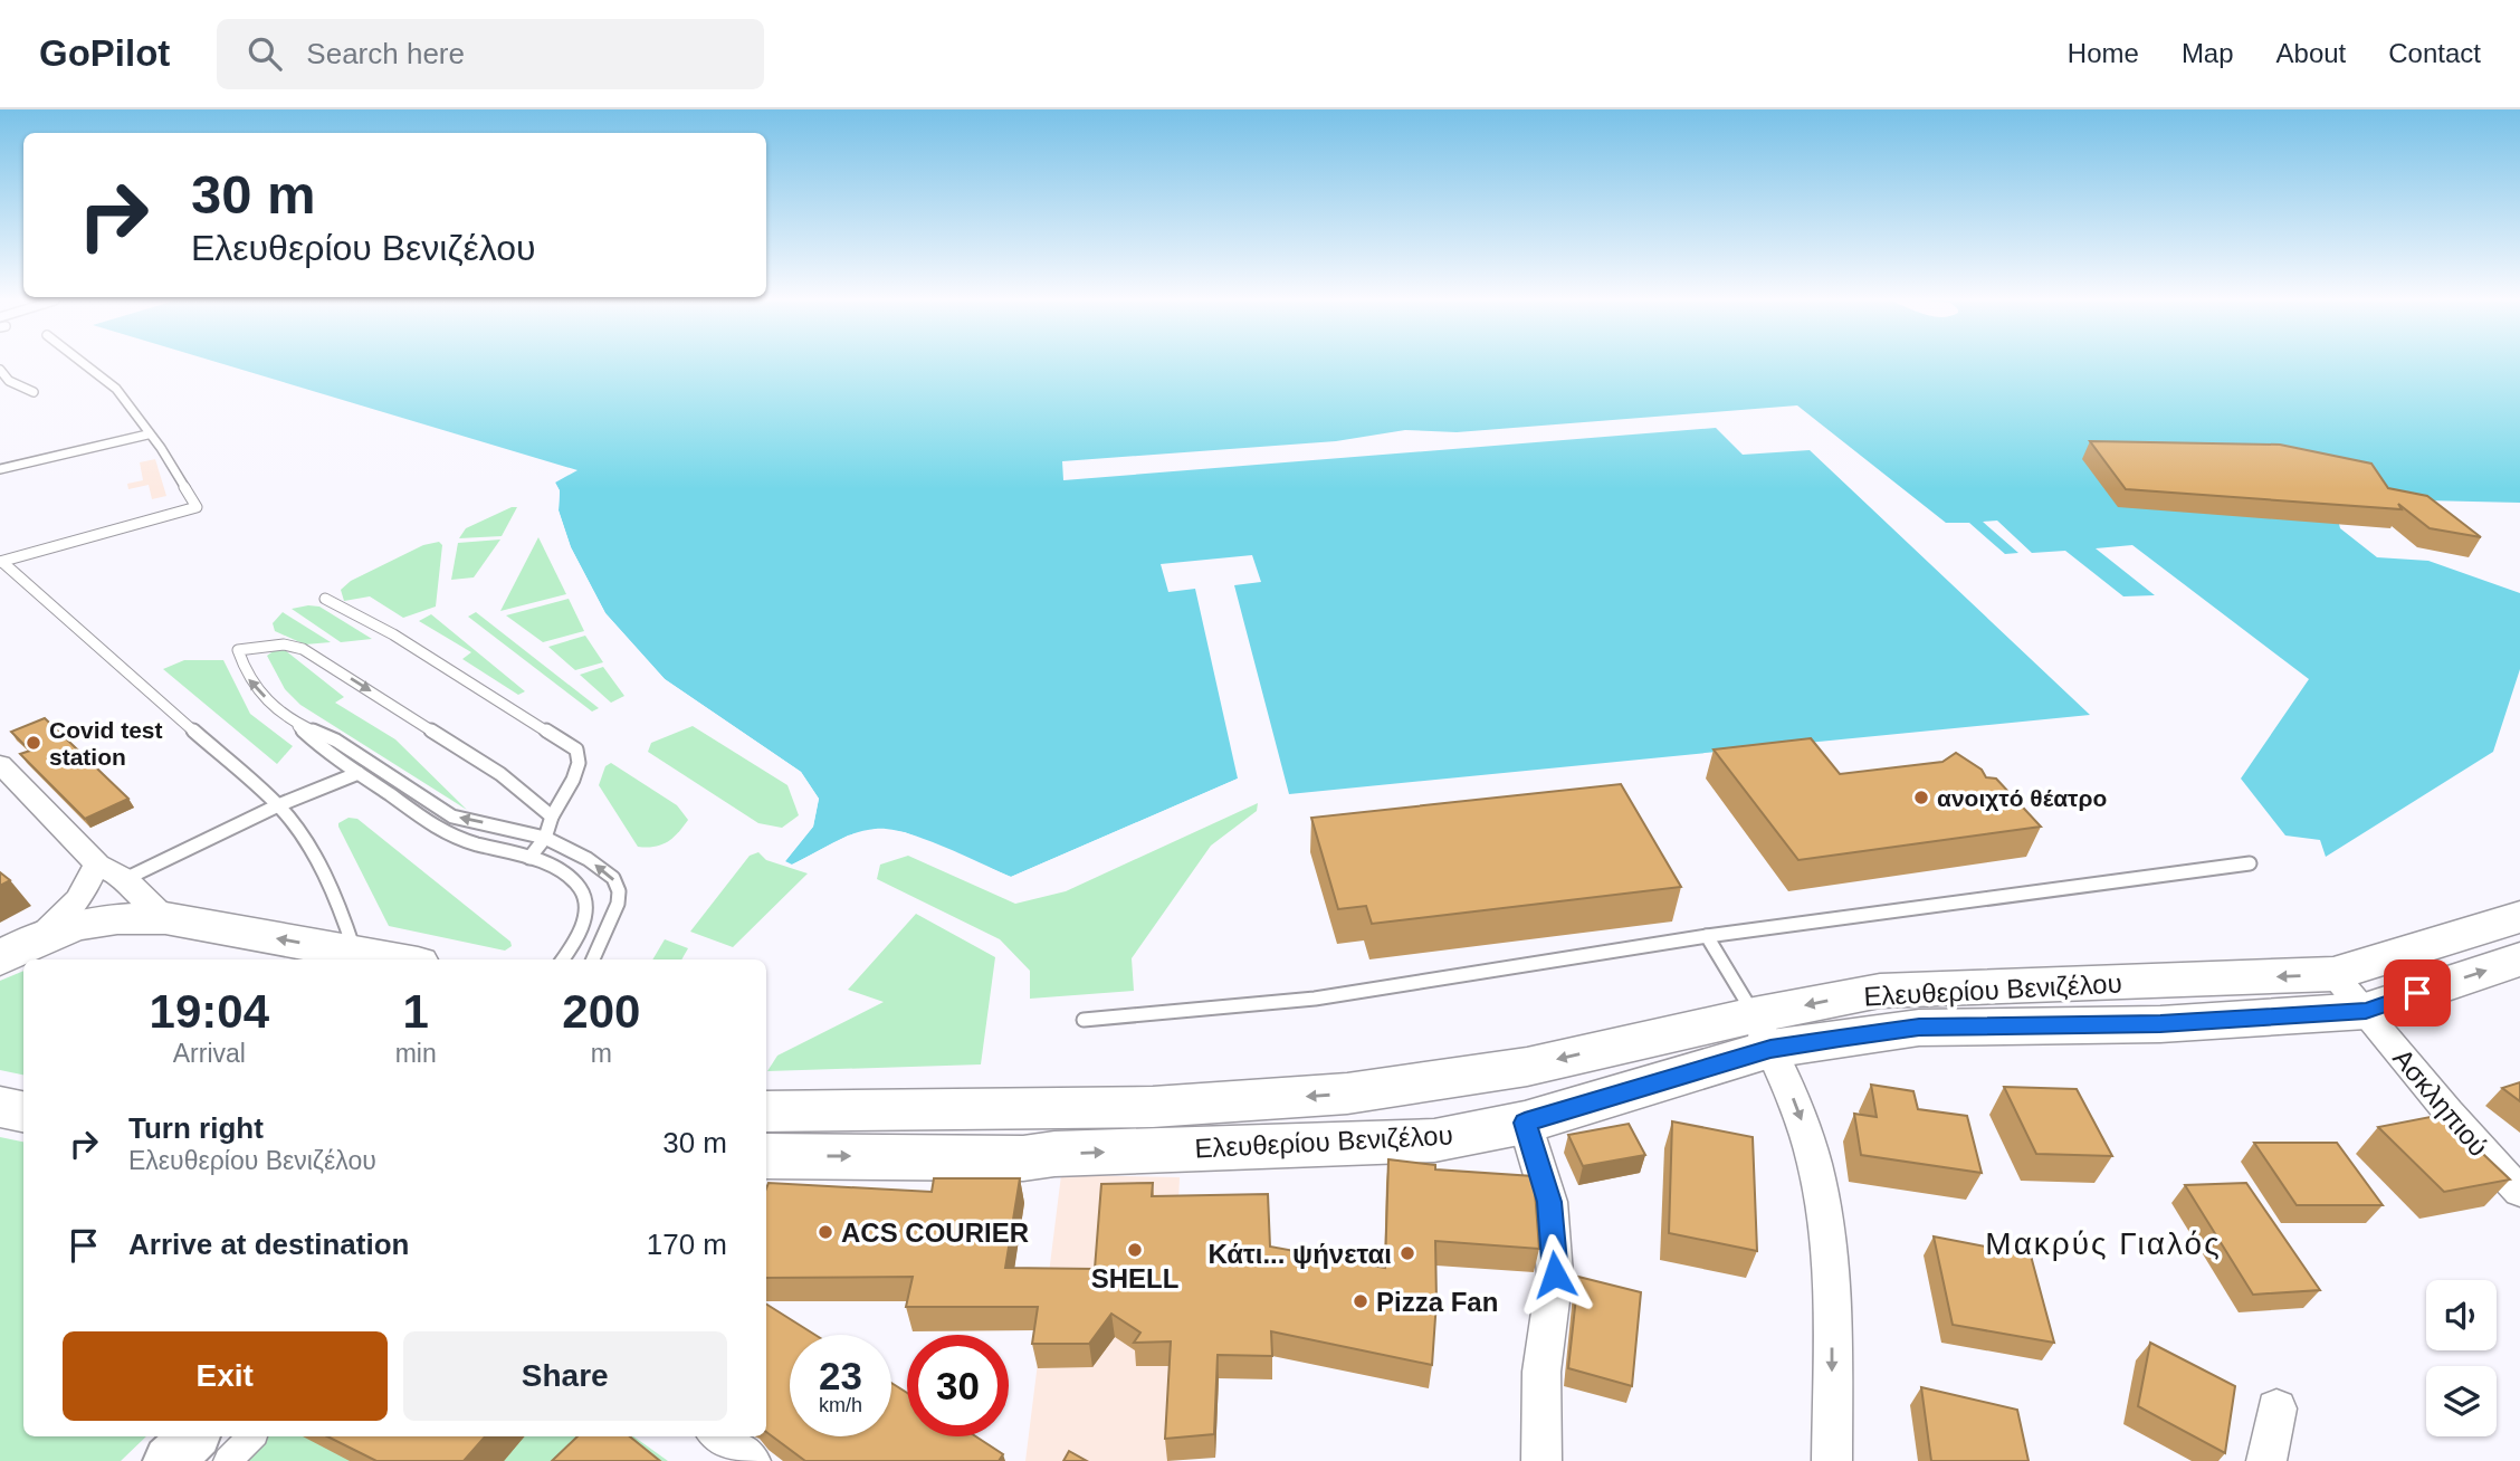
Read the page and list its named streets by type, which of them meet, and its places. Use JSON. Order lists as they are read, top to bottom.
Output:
{
  "streets": {
    "main road": ["Ελευθερίου Βενιζέλου"],
    "street": ["Ασκληπιού"]
  },
  "crossings": [
    ["Ελευθερίου Βενιζέλου", "Ασκληπιού"]
  ],
  "districts": ["Μακρύς Γιαλός"],
  "places": [
    "Covid test station",
    "ανοιχτό θέατρο",
    "ACS COURIER",
    "SHELL",
    "Κάτι... ψήνεται",
    "Pizza Fan"
  ],
  "page": {
    "header": "GoPilot",
    "search": "Search here",
    "nav": [
      "Home",
      "Map",
      "About",
      "Contact"
    ],
    "turn": ["30 m", "Ελευθερίου Βενιζέλου"],
    "eta": [
      "19:04",
      "Arrival",
      "1",
      "min",
      "200",
      "m"
    ],
    "list": [
      {
        "name": "Turn right",
        "note": "Ελευθερίου Βενιζέλου",
        "value": "30 m"
      },
      {
        "name": "Arrive at destination",
        "value": "170 m"
      }
    ],
    "buttons": ["Exit", "Share"],
    "speed": "23 km/h",
    "limit": "30"
  }
}
